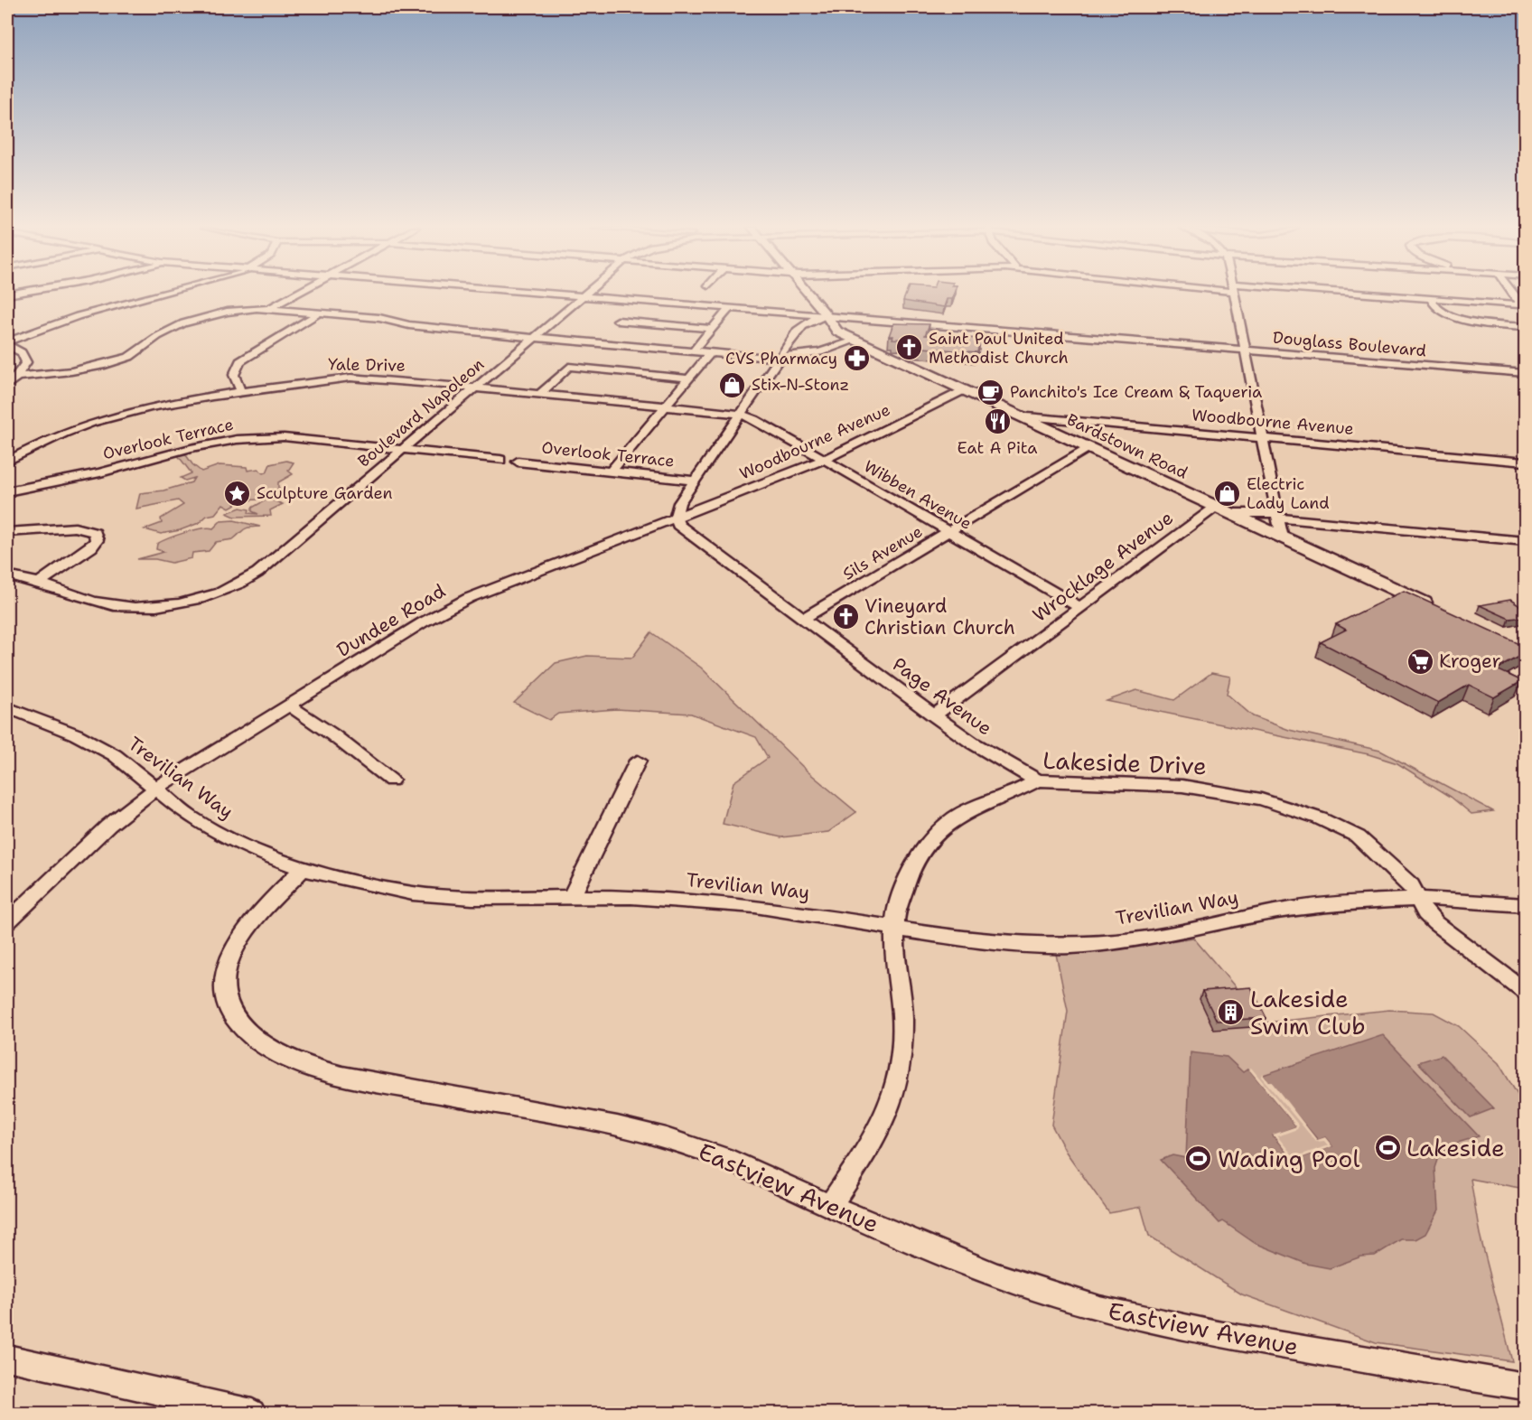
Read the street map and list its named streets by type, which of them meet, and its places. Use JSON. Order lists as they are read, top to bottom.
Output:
{
  "streets": {
    "main road": ["Bardstown Road"],
    "street": [
      "Douglass Boulevard",
      "Yale Drive",
      "Boulevard Napoleon",
      "Woodbourne Avenue",
      "Overlook Terrace",
      "Wibben Avenue",
      "Sils Avenue",
      "Wrocklage Avenue",
      "Dundee Road",
      "Page Avenue",
      "Lakeside Drive",
      "Trevilian Way",
      "Eastview Avenue"
    ]
  },
  "crossings": [
    ["Douglass Boulevard", "Boulevard Napoleon"],
    ["Douglass Boulevard", "Bardstown Road"],
    ["Yale Drive", "Boulevard Napoleon"],
    ["Yale Drive", "Wibben Avenue"],
    ["Boulevard Napoleon", "Overlook Terrace"],
    ["Woodbourne Avenue", "Bardstown Road"],
    ["Woodbourne Avenue", "Wibben Avenue"],
    ["Woodbourne Avenue", "Dundee Road"],
    ["Woodbourne Avenue", "Page Avenue"],
    ["Bardstown Road", "Sils Avenue"],
    ["Bardstown Road", "Wrocklage Avenue"],
    ["Wibben Avenue", "Sils Avenue"],
    ["Wibben Avenue", "Wrocklage Avenue"],
    ["Sils Avenue", "Page Avenue"],
    ["Wrocklage Avenue", "Page Avenue"],
    ["Dundee Road", "Page Avenue"],
    ["Dundee Road", "Trevilian Way"],
    ["Page Avenue", "Lakeside Drive"],
    ["Lakeside Drive", "Trevilian Way"],
    ["Lakeside Drive", "Eastview Avenue"],
    ["Trevilian Way", "Eastview Avenue"]
  ],
  "places": {
    "church": ["Saint Paul United Methodist Church", "Vineyard Christian Church"],
    "pharmacy": ["CVS Pharmacy"],
    "shop": ["Stix-N-Stonz", "Electric Lady Land"],
    "cafe": ["Panchito's Ice Cream & Taqueria"],
    "restaurant": ["Eat A Pita"],
    "place": ["Sculpture Garden"],
    "supermarket": ["Kroger"],
    "building": ["Lakeside Swim Club"],
    "sports": ["Lakeside", "Wading Pool"]
  }
}
